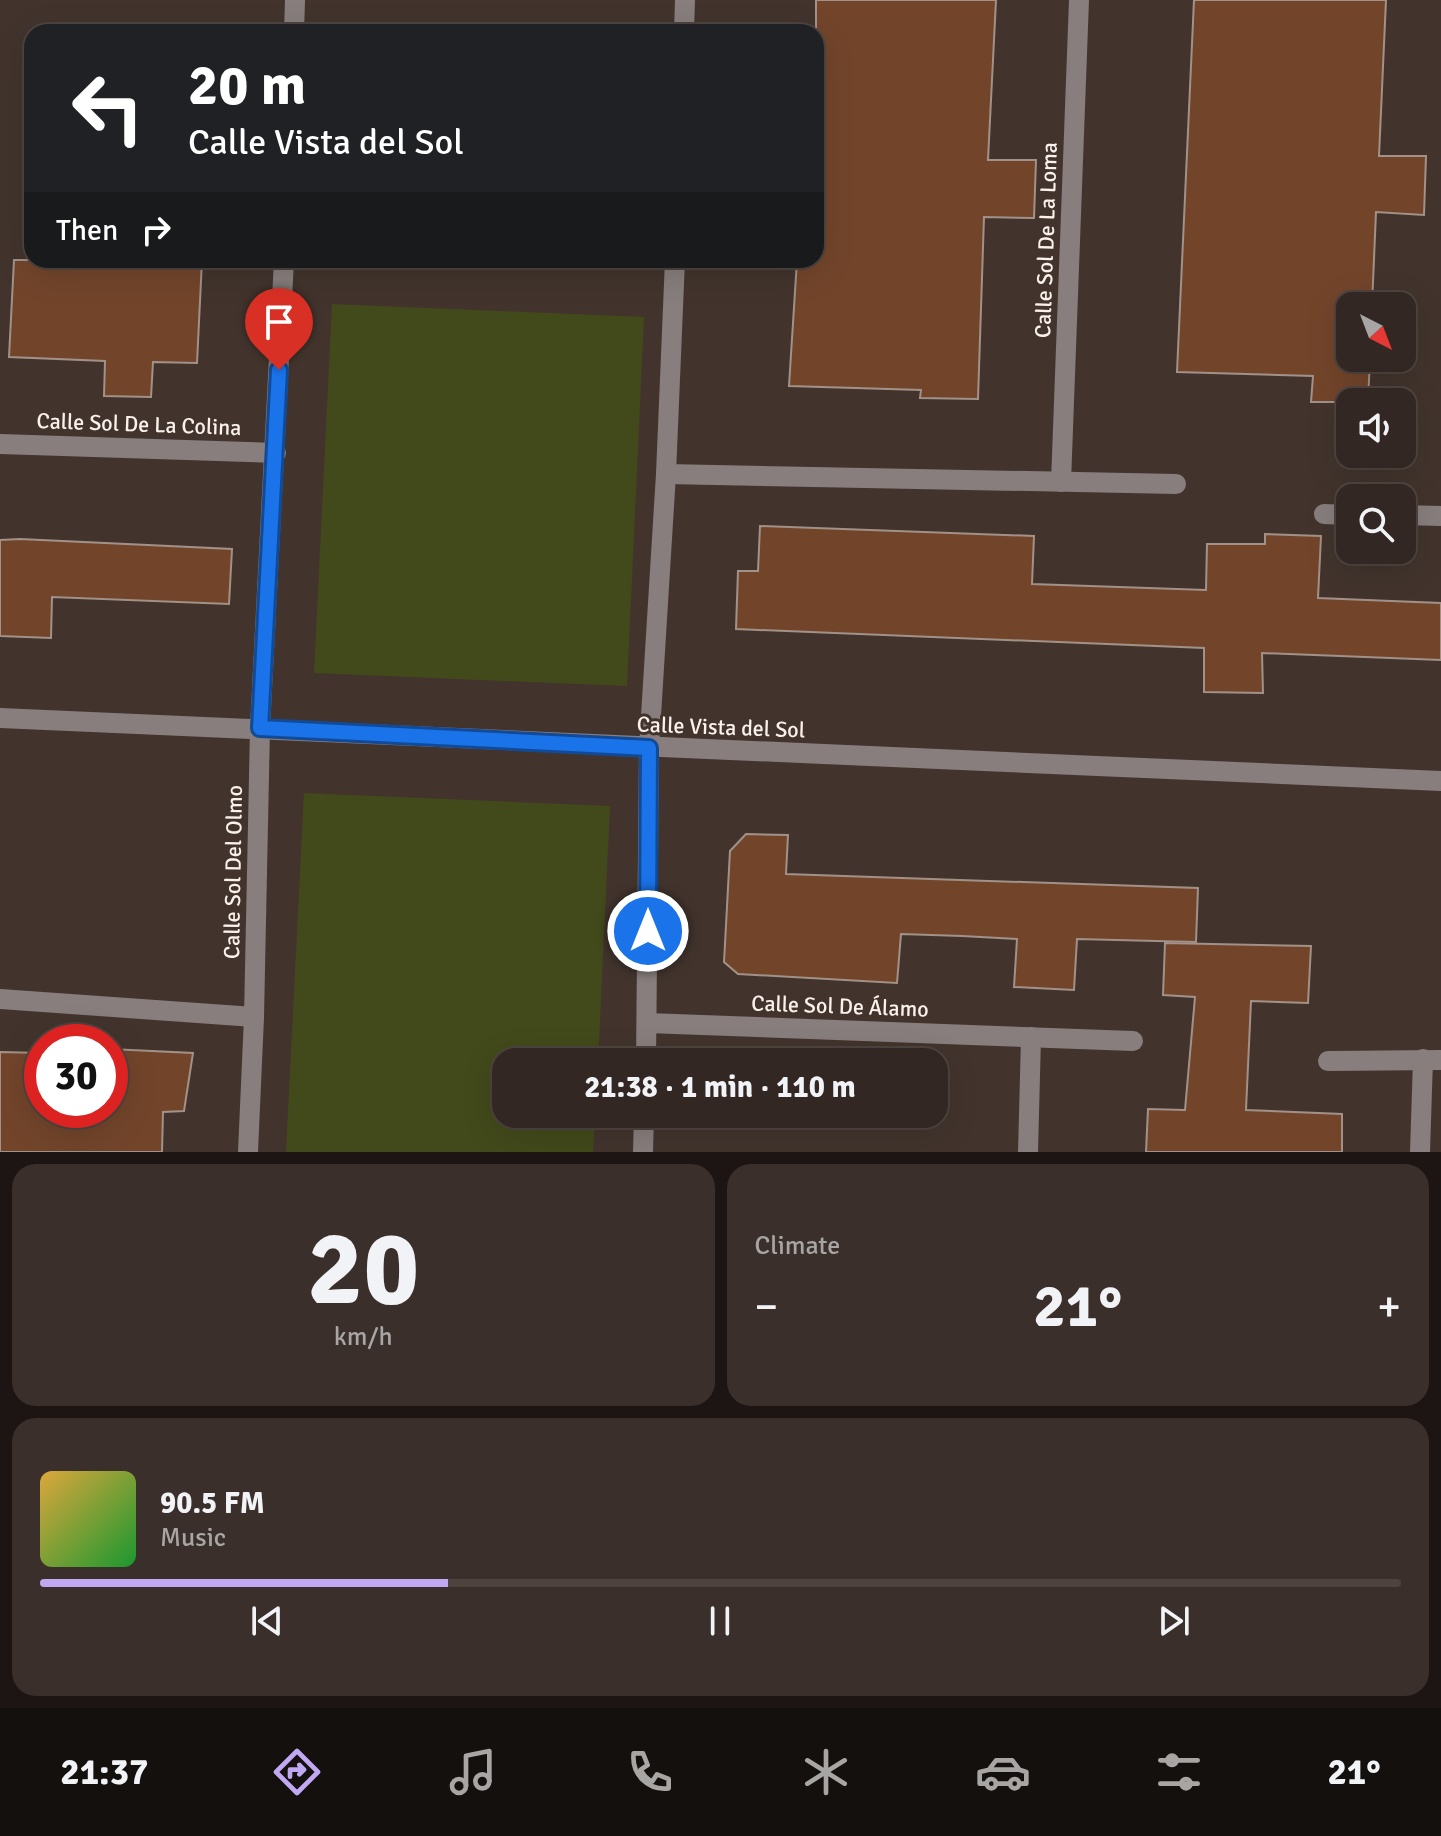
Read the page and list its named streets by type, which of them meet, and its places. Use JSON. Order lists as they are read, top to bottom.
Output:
{
  "streets": {
    "street": [
      "Calle Sol De La Loma",
      "Calle Sol De La Colina",
      "Calle Vista del Sol",
      "Calle Sol Del Olmo",
      "Calle Sol De Álamo"
    ]
  },
  "crossings": [
    ["Calle Vista del Sol", "Calle Sol Del Olmo"]
  ],
  "north": "bottom right",
  "page": {
    "turn": ["20 m", "Calle Vista del Sol"],
    "then": "Then",
    "limit": "30",
    "trip": "21:38 · 1 min · 110 m",
    "tile": [
      ["20", "km/h"],
      "Climate"
    ],
    "heat": ["−", "21°", "+"],
    "song": ["90.5 FM", "Music"],
    "tabs": ["21:37", "21°"]
  }
}
